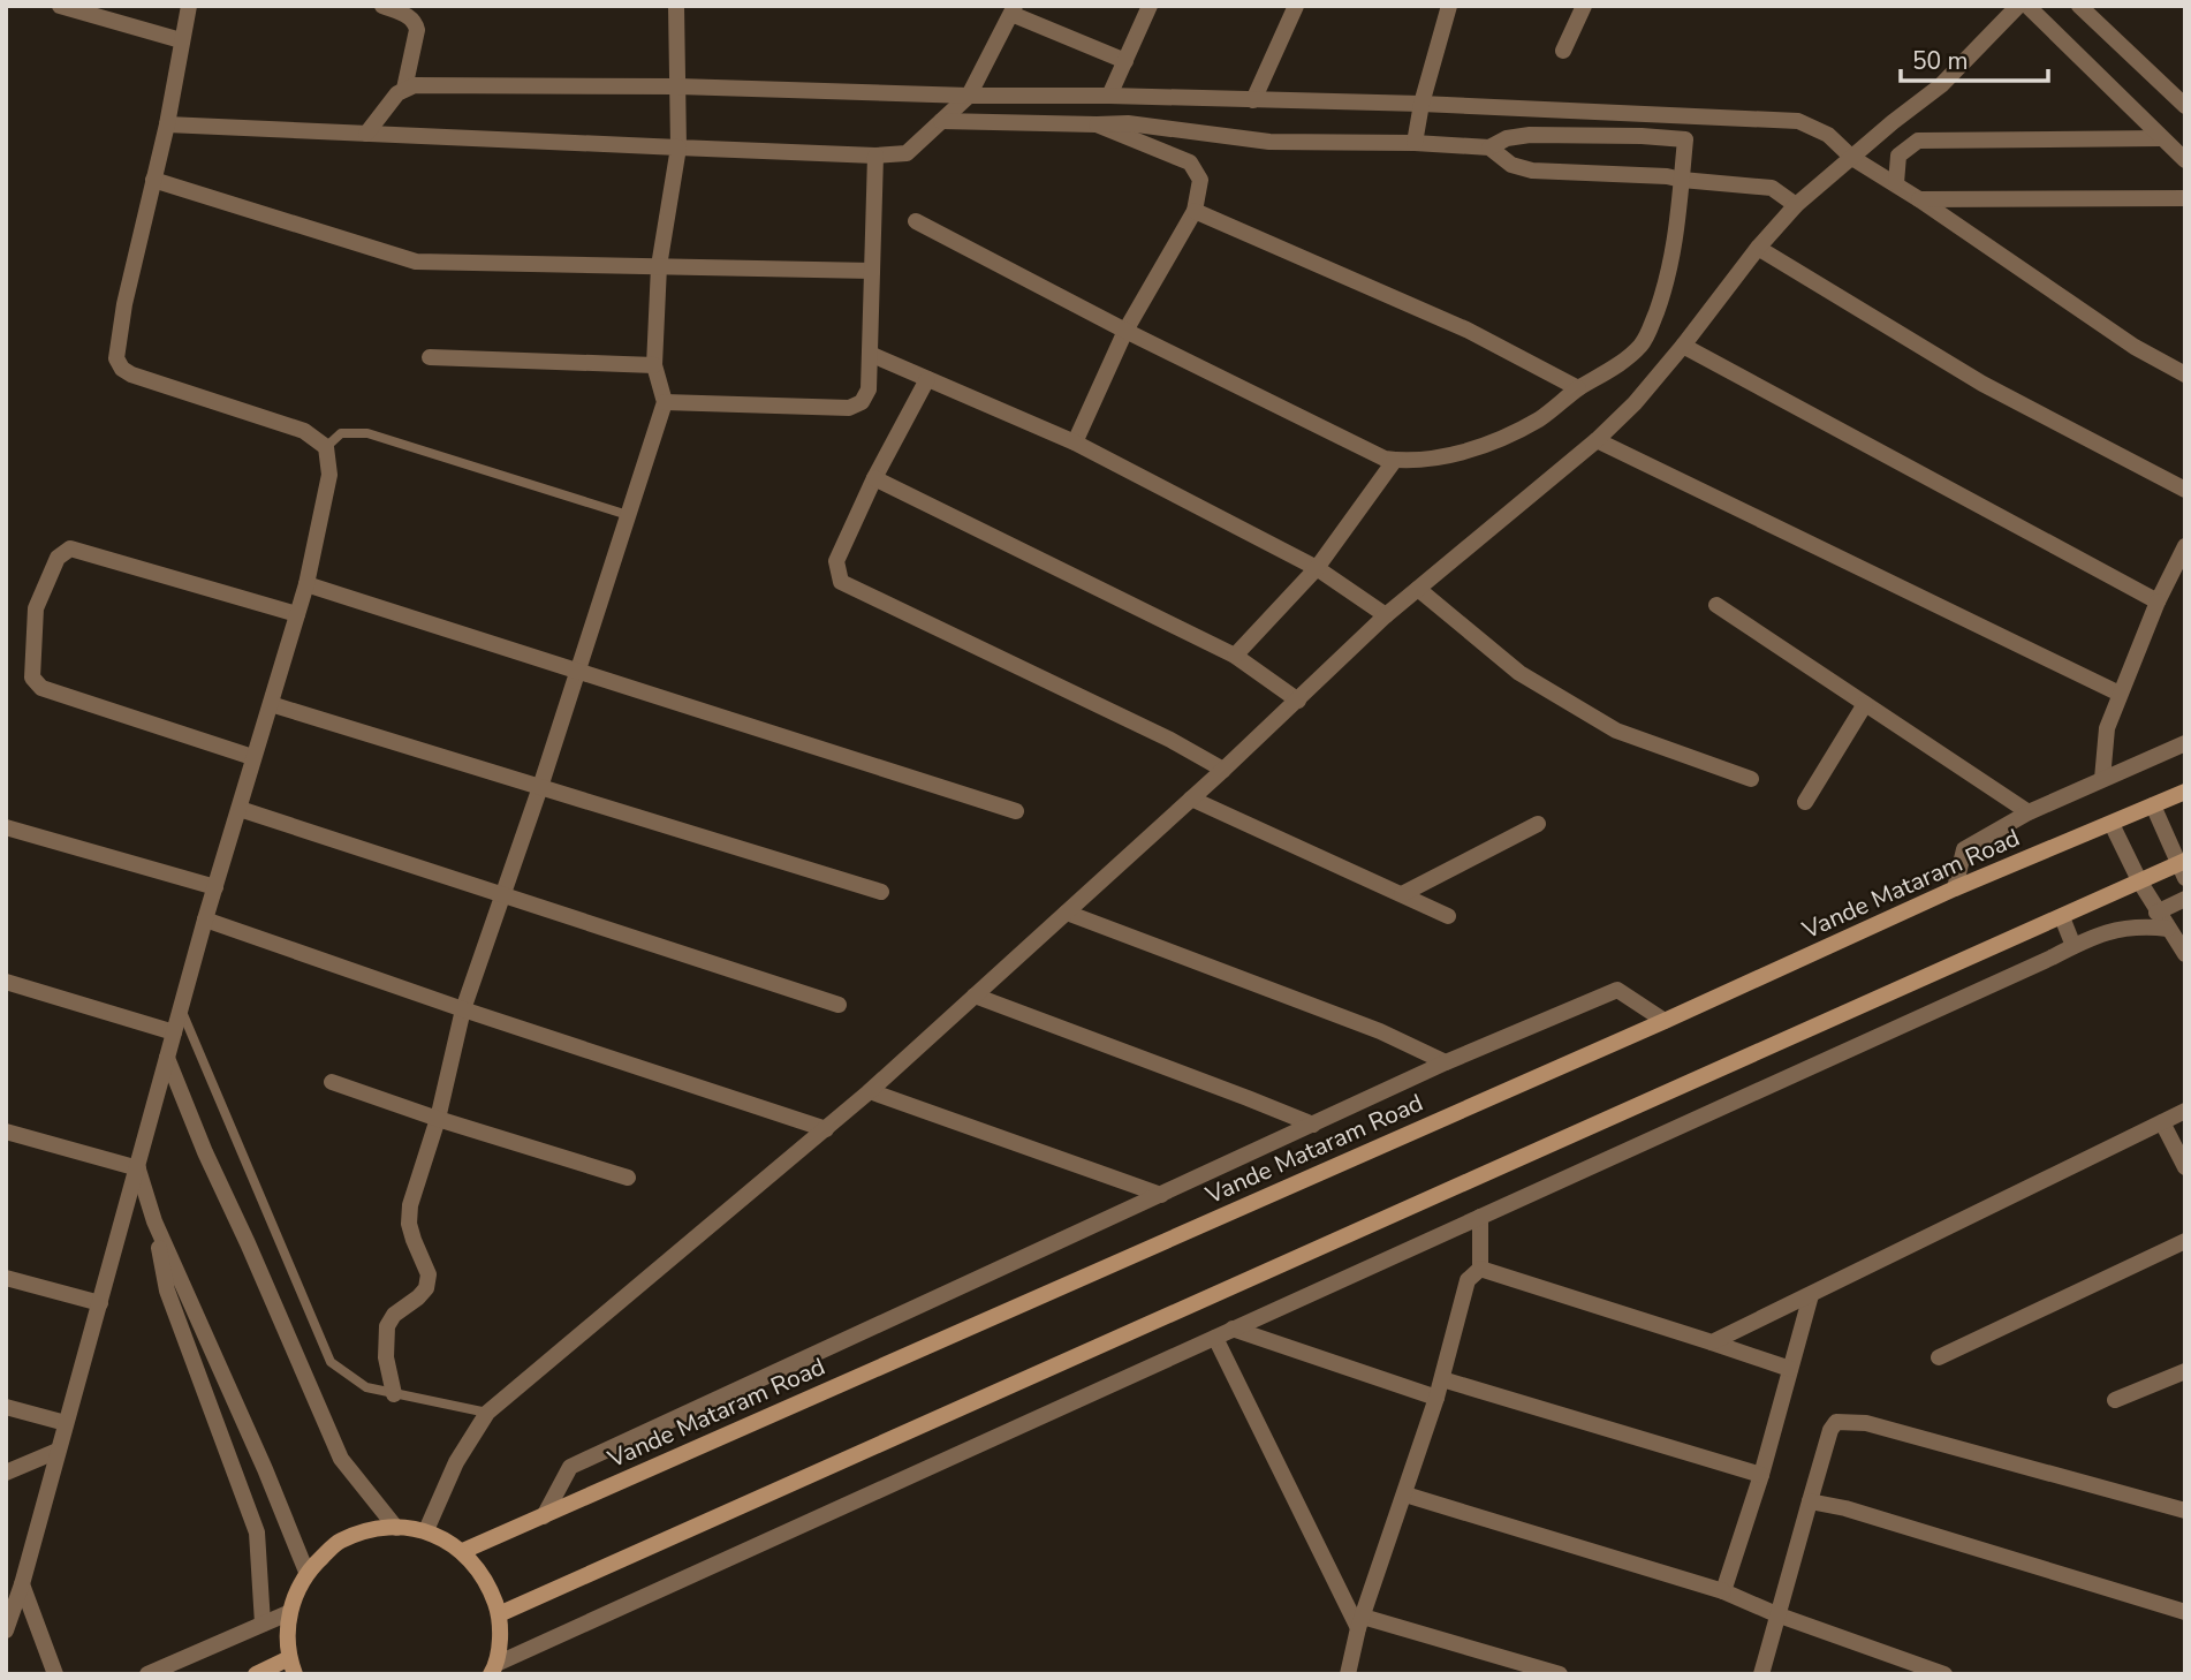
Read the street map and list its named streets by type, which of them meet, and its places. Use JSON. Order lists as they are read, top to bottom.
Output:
{
  "streets": {
    "main road": ["Vande Mataram Road"]
  },
  "scale_bar": "50 m"
}
